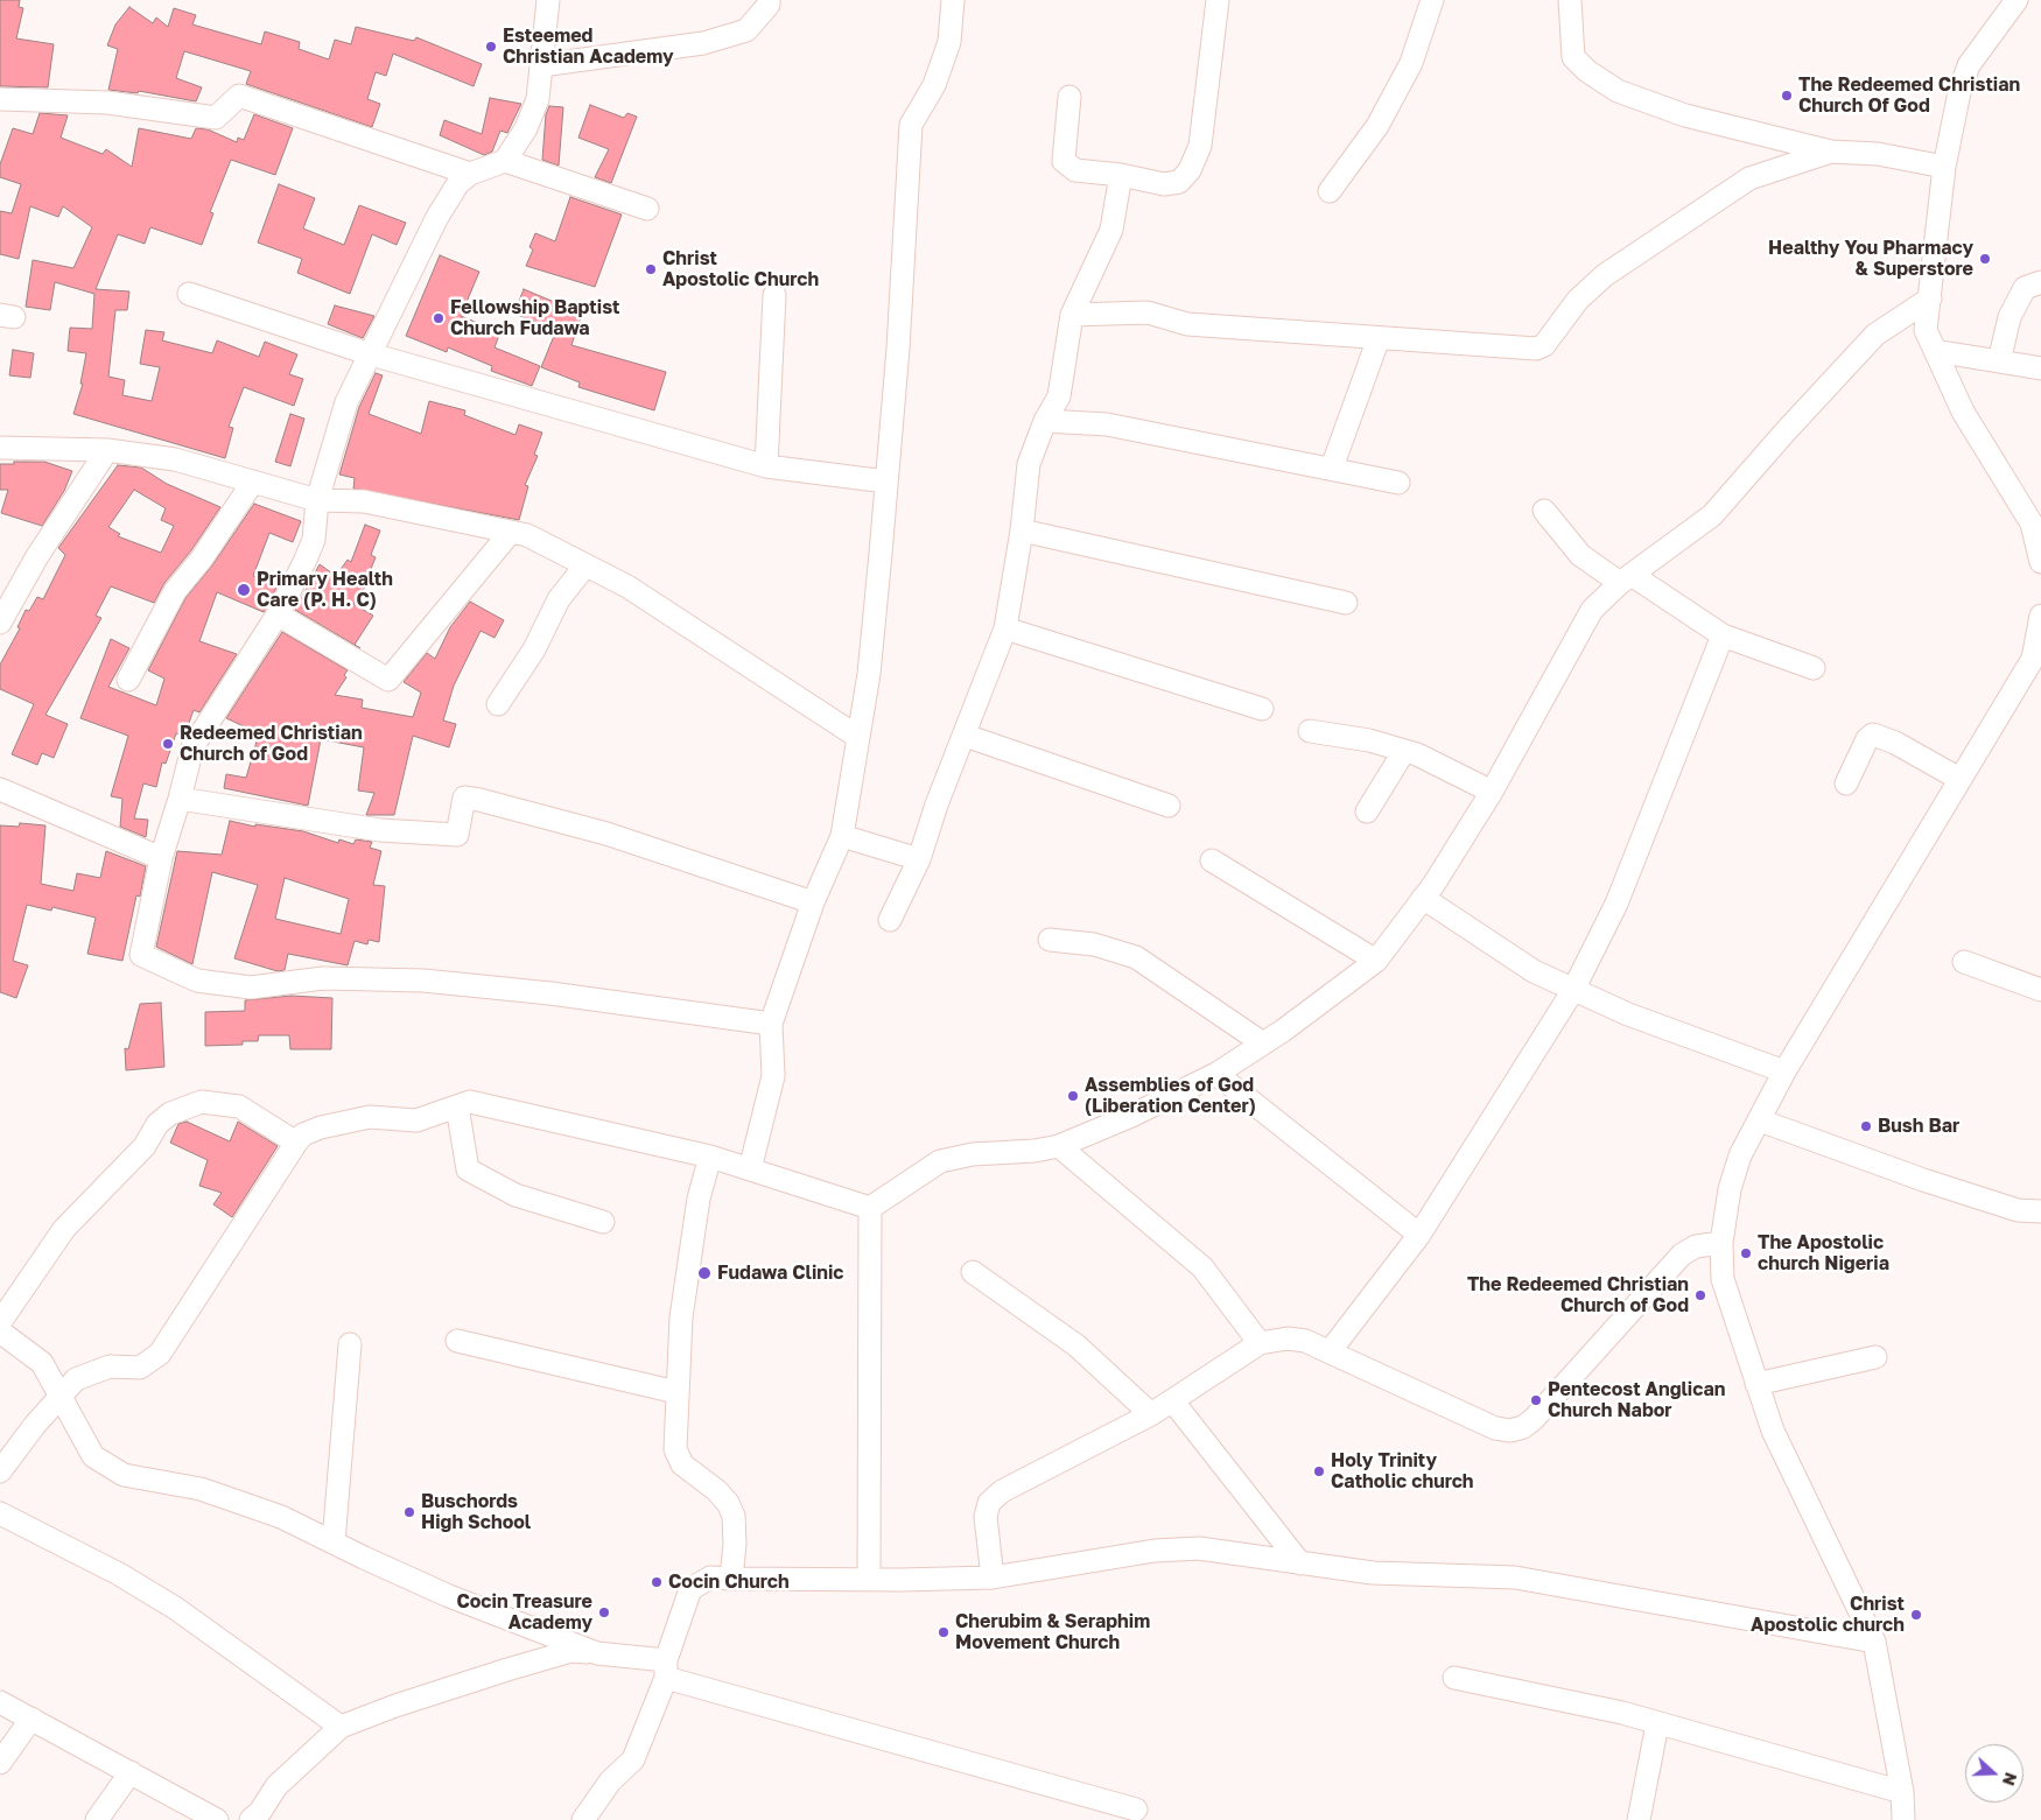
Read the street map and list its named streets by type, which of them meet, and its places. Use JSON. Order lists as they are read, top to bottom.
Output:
{
  "places": [
    "Esteemed Christian Academy",
    "The Redeemed Christian Church Of God",
    "Healthy You Pharmacy & Superstore",
    "Christ Apostolic Church",
    "Fellowship Baptist Church Fudawa",
    "Primary Health Care (P. H. C)",
    "Redeemed Christian Church of God",
    "Assemblies of God (Liberation Center)",
    "Bush Bar",
    "The Apostolic church Nigeria",
    "Fudawa Clinic",
    "The Redeemed Christian Church of God",
    "Pentecost Anglican Church Nabor",
    "Holy Trinity Catholic church",
    "Buschords High School",
    "Cocin Church",
    "Cocin Treasure Academy",
    "Christ Apostolic church",
    "Cherubim & Seraphim Movement Church"
  ],
  "north": "right"
}
